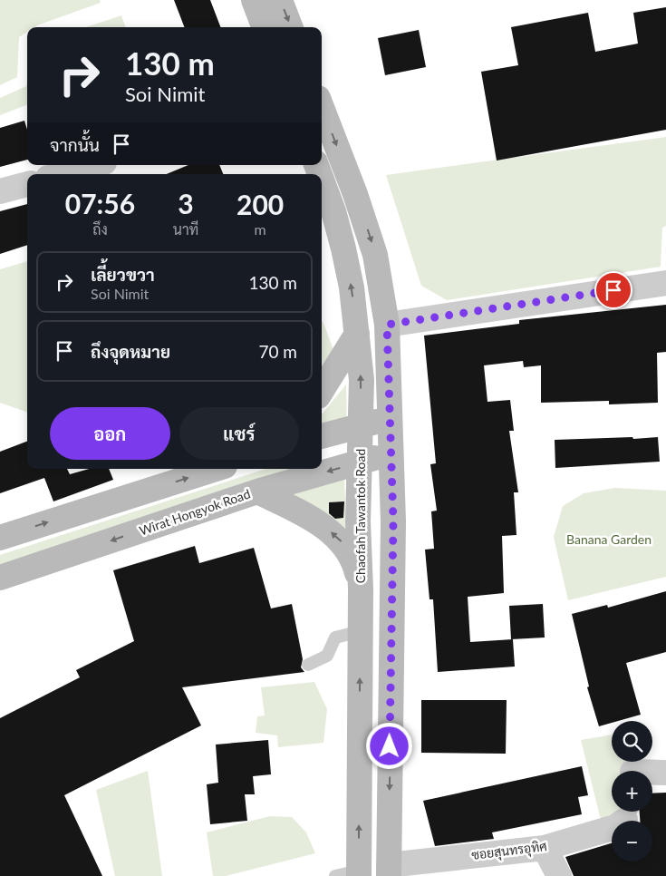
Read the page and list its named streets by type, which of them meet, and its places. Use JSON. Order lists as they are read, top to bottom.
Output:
{
  "streets": {
    "main road": ["Wirat Hongyok Road", "Chaofah Tawantok Road"],
    "street": ["ซอยสุนทรอุทิศ"]
  },
  "crossings": [
    ["Wirat Hongyok Road", "Chaofah Tawantok Road"]
  ],
  "parks": ["Banana Garden"],
  "page": {
    "turn": ["130 m", "Soi Nimit"],
    "then": "จากนั้น",
    "eta": [
      "07:56",
      "ถึง",
      "3",
      "นาที",
      "200",
      "m"
    ],
    "list": [
      {
        "name": "เลี้ยวขวา",
        "note": "Soi Nimit",
        "value": "130 m"
      },
      {
        "name": "ถึงจุดหมาย",
        "value": "70 m"
      }
    ],
    "buttons": ["ออก", "แชร์"],
    "map_buttons": ["+", "−"]
  }
}
